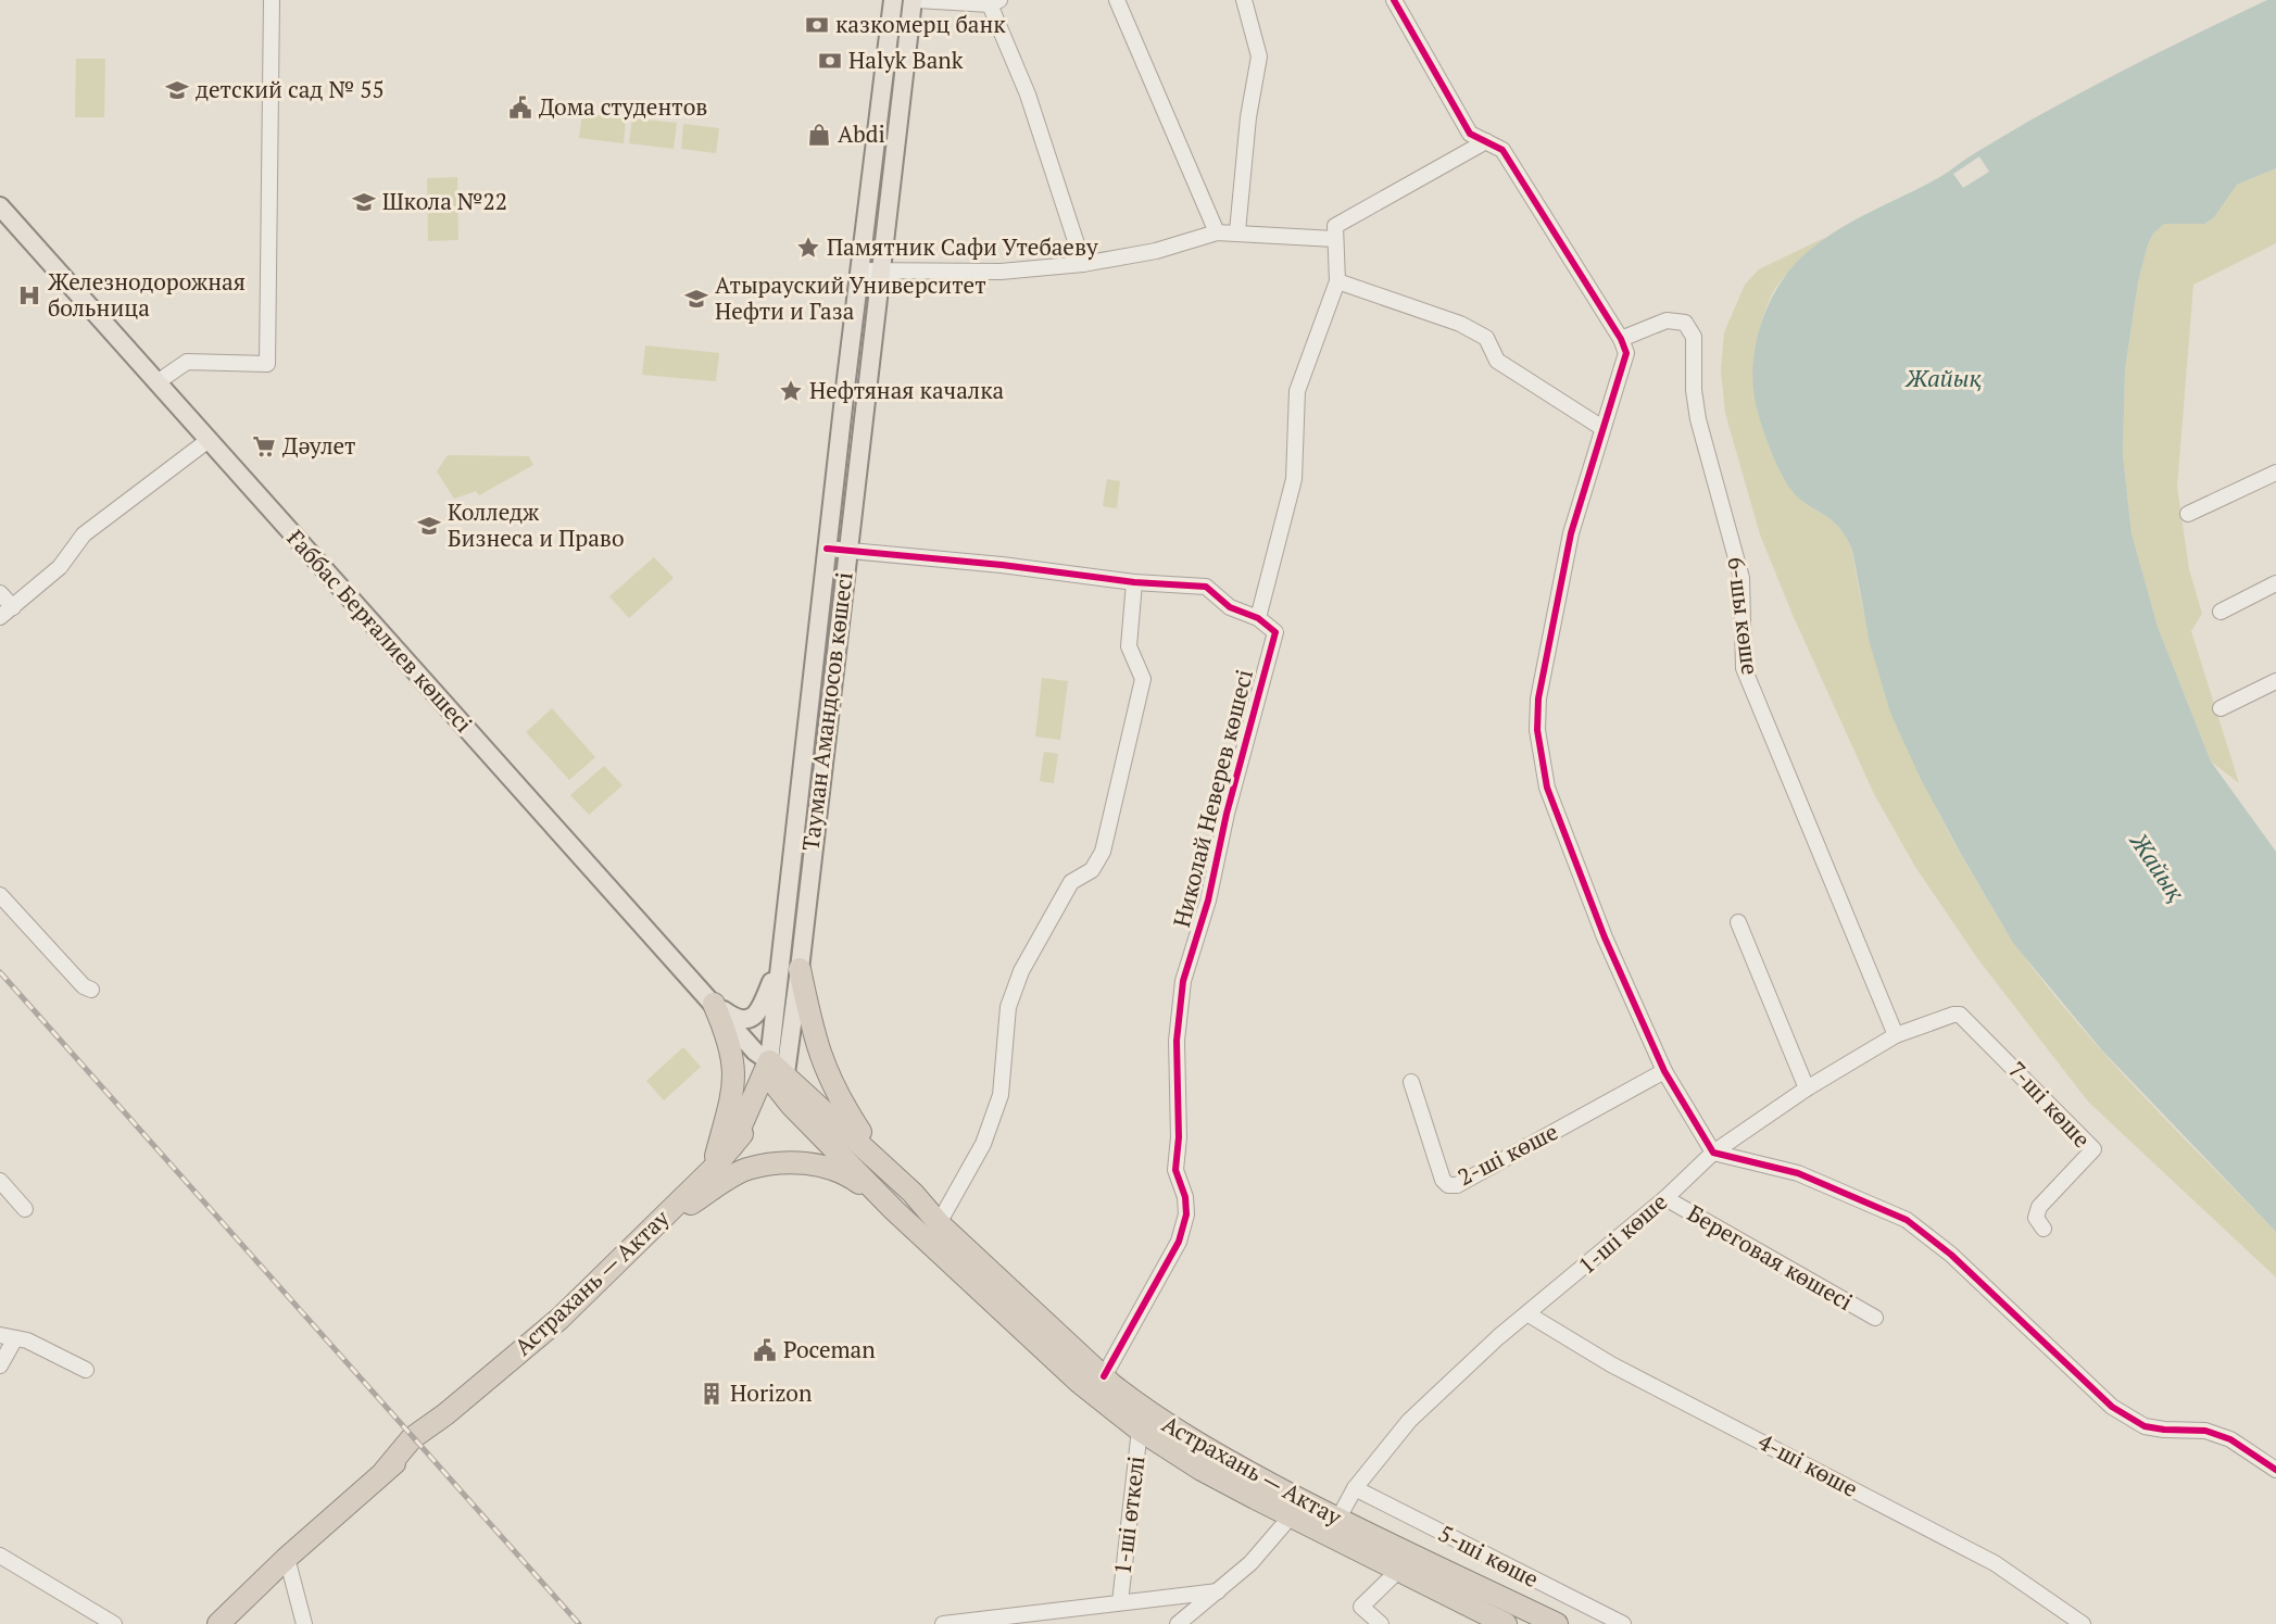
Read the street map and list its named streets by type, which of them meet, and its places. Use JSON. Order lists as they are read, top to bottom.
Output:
{
  "streets": {
    "highway": ["Астрахань — Актау"],
    "main road": ["Ғаббас Берғалиев көшесі", "Тауман Амандосов көшесі"],
    "street": [
      "6-шы көше",
      "Николай Неверев көшесі",
      "7-шi көше",
      "2-ші көше",
      "1-ші көше",
      "Береговая көшесі",
      "4-шi көше",
      "1-ші өткелі",
      "5-шi көше"
    ]
  },
  "crossings": [
    ["6-шы көше", "1-ші көше"],
    ["Ғаббас Берғалиев көшесі", "Тауман Амандосов көшесі"],
    ["Ғаббас Берғалиев көшесі", "Астрахань — Актау"],
    ["Тауман Амандосов көшесі", "Астрахань — Актау"],
    ["Николай Неверев көшесі", "Астрахань — Актау"],
    ["7-шi көше", "1-ші көше"],
    ["1-ші көше", "Береговая көшесі"],
    ["1-ші көше", "Астрахань — Актау"],
    ["1-ші көше", "4-шi көше"],
    ["1-ші көше", "5-шi көше"],
    ["Астрахань — Актау", "1-ші өткелі"]
  ],
  "water": ["Жайық"],
  "places": {
    "bank": ["казкомерц банк", "Halyk Bank"],
    "school or university": [
      "детский сад № 55",
      "Школа №22",
      "Атырауский Университет Нефти и Газа",
      "Колледж Бизнеса и Право"
    ],
    "public building": ["Дома студентов", "Poceman"],
    "shop": ["Abdi"],
    "place": ["Памятник Сафи Утебаеву", "Нефтяная качалка"],
    "hospital": ["Железнодорожная больница"],
    "supermarket": ["Дәулет"],
    "building": ["Horizon"]
  }
}
